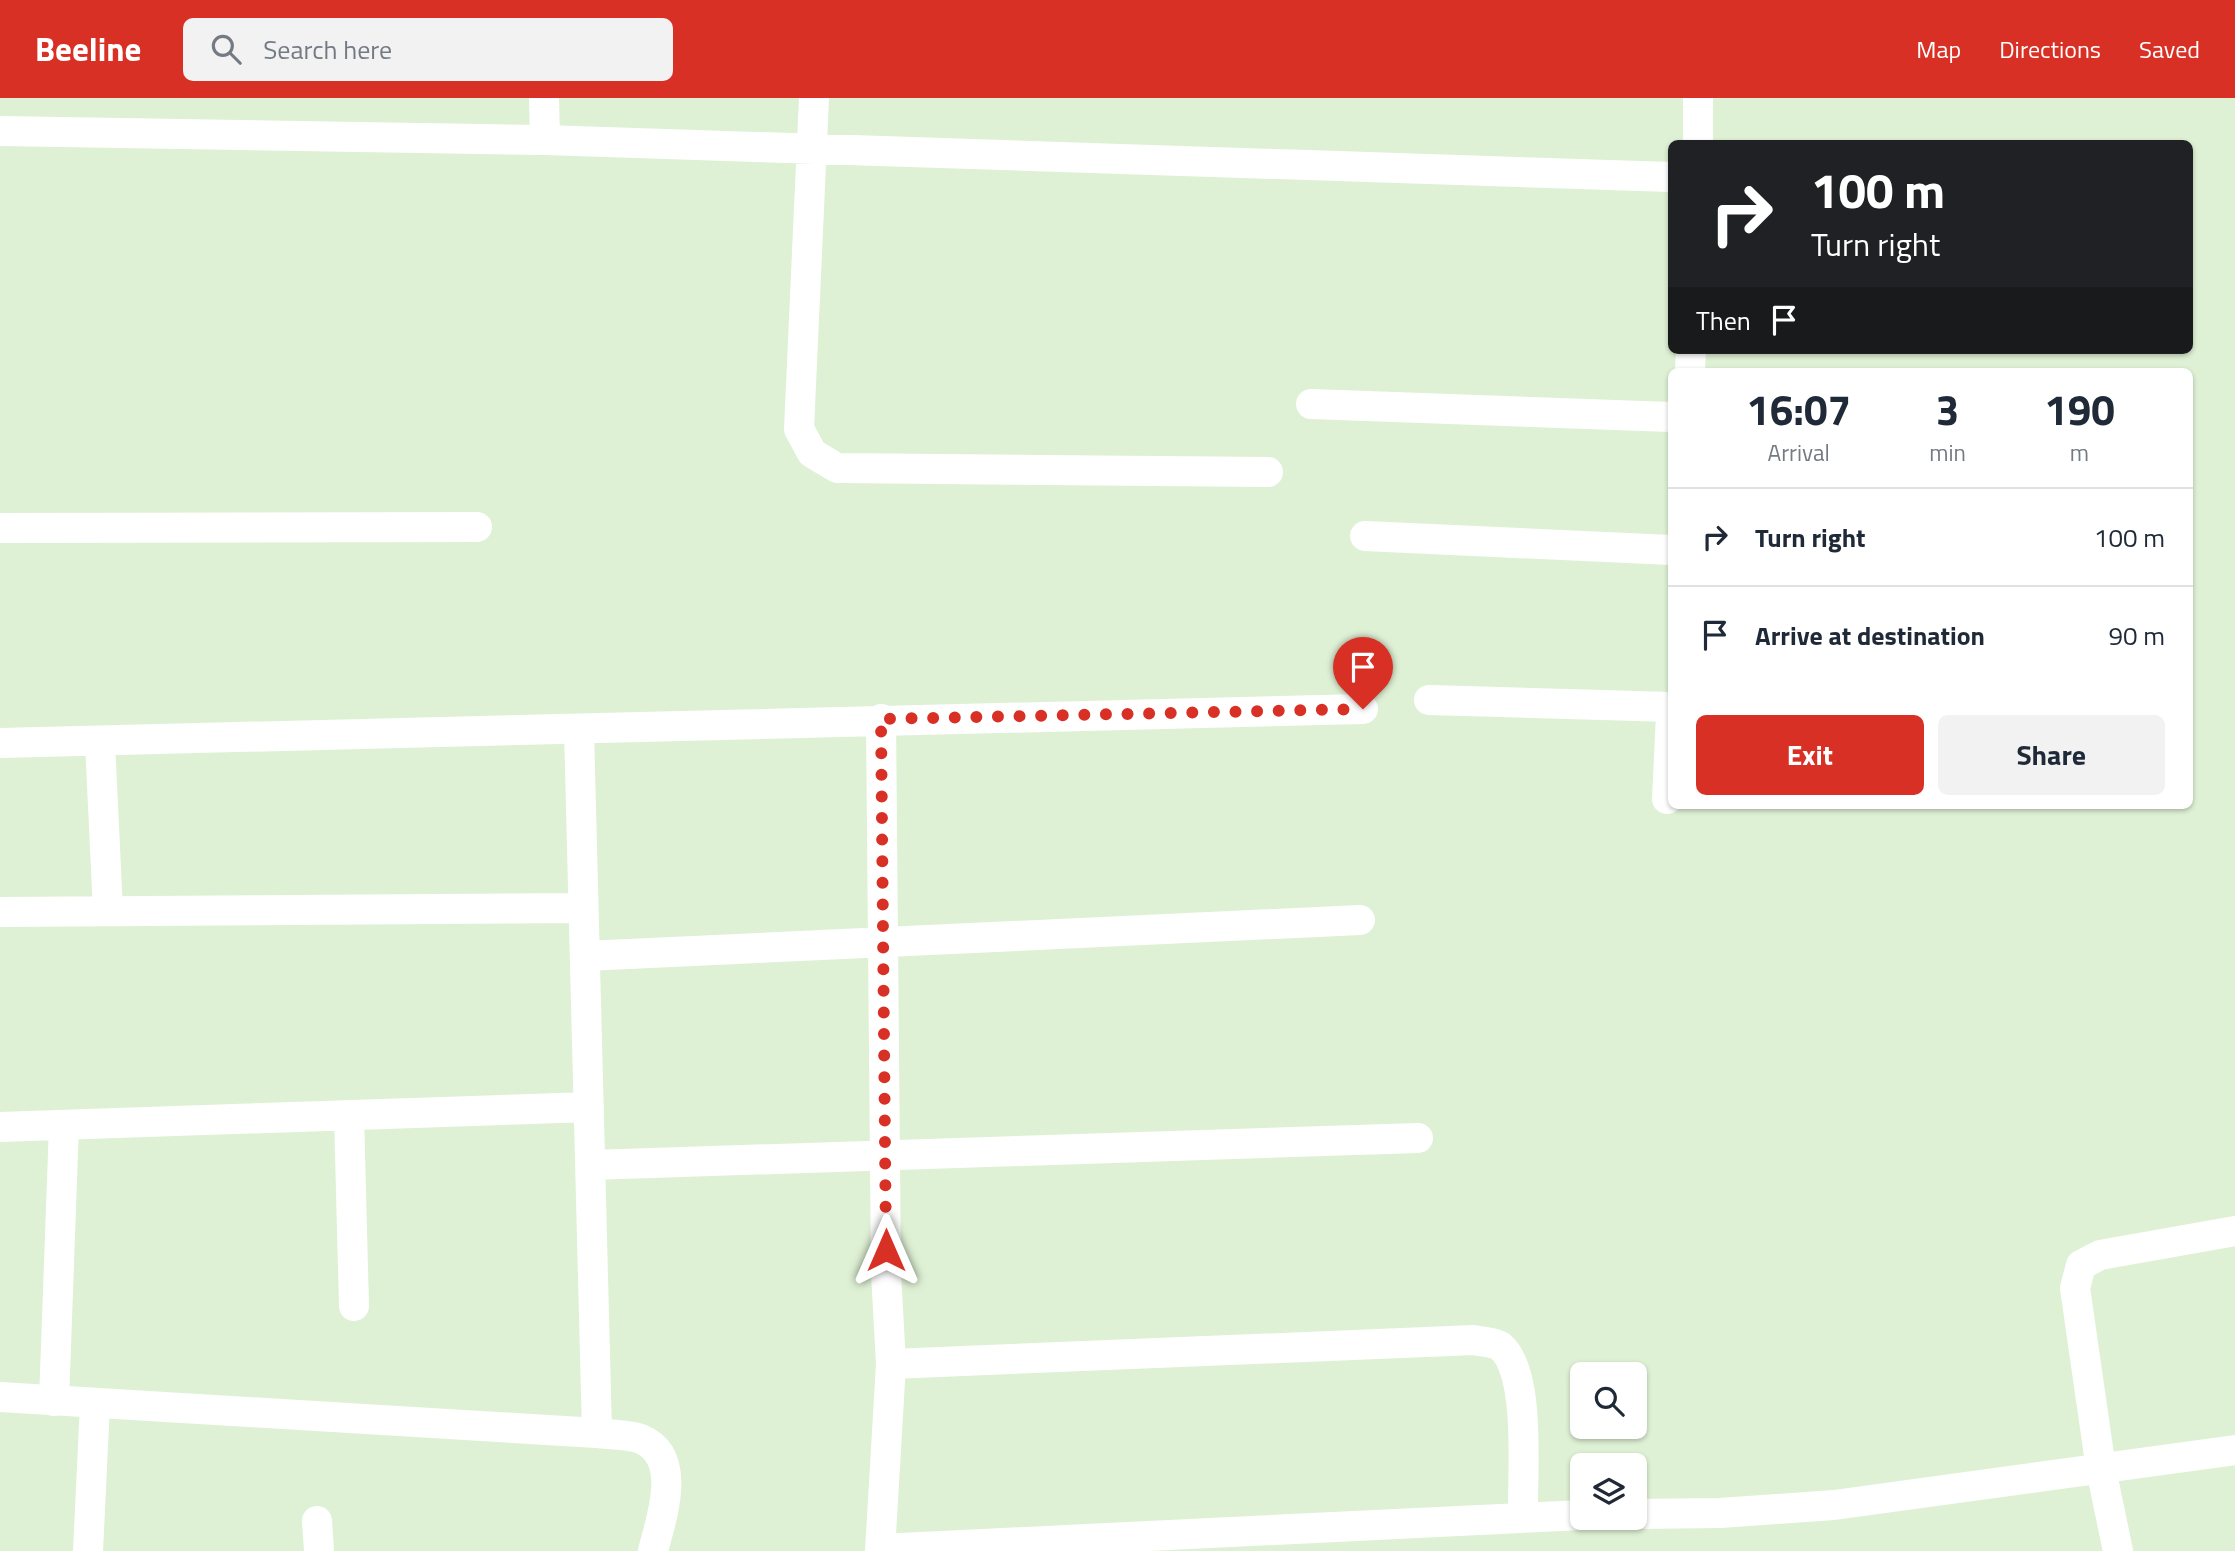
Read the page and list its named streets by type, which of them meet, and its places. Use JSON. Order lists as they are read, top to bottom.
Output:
{
  "page": {
    "header": "Beeline",
    "search": "Search here",
    "nav": ["Map", "Directions", "Saved"],
    "turn": ["100 m", "Turn right"],
    "then": "Then",
    "eta": [
      "16:07",
      "Arrival",
      "3",
      "min",
      "190",
      "m"
    ],
    "list": [
      {
        "name": "Turn right",
        "value": "100 m"
      },
      {
        "name": "Arrive at destination",
        "value": "90 m"
      }
    ],
    "buttons": ["Exit", "Share"]
  }
}
